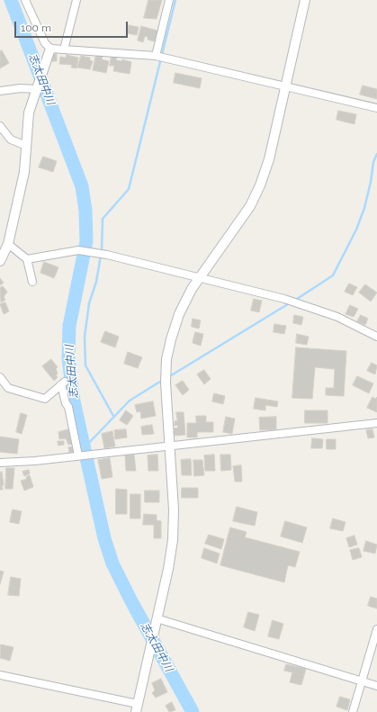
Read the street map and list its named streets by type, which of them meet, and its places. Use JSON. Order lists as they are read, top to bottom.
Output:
{
  "water": ["志太田中川"],
  "scale_bar": "100 m"
}
